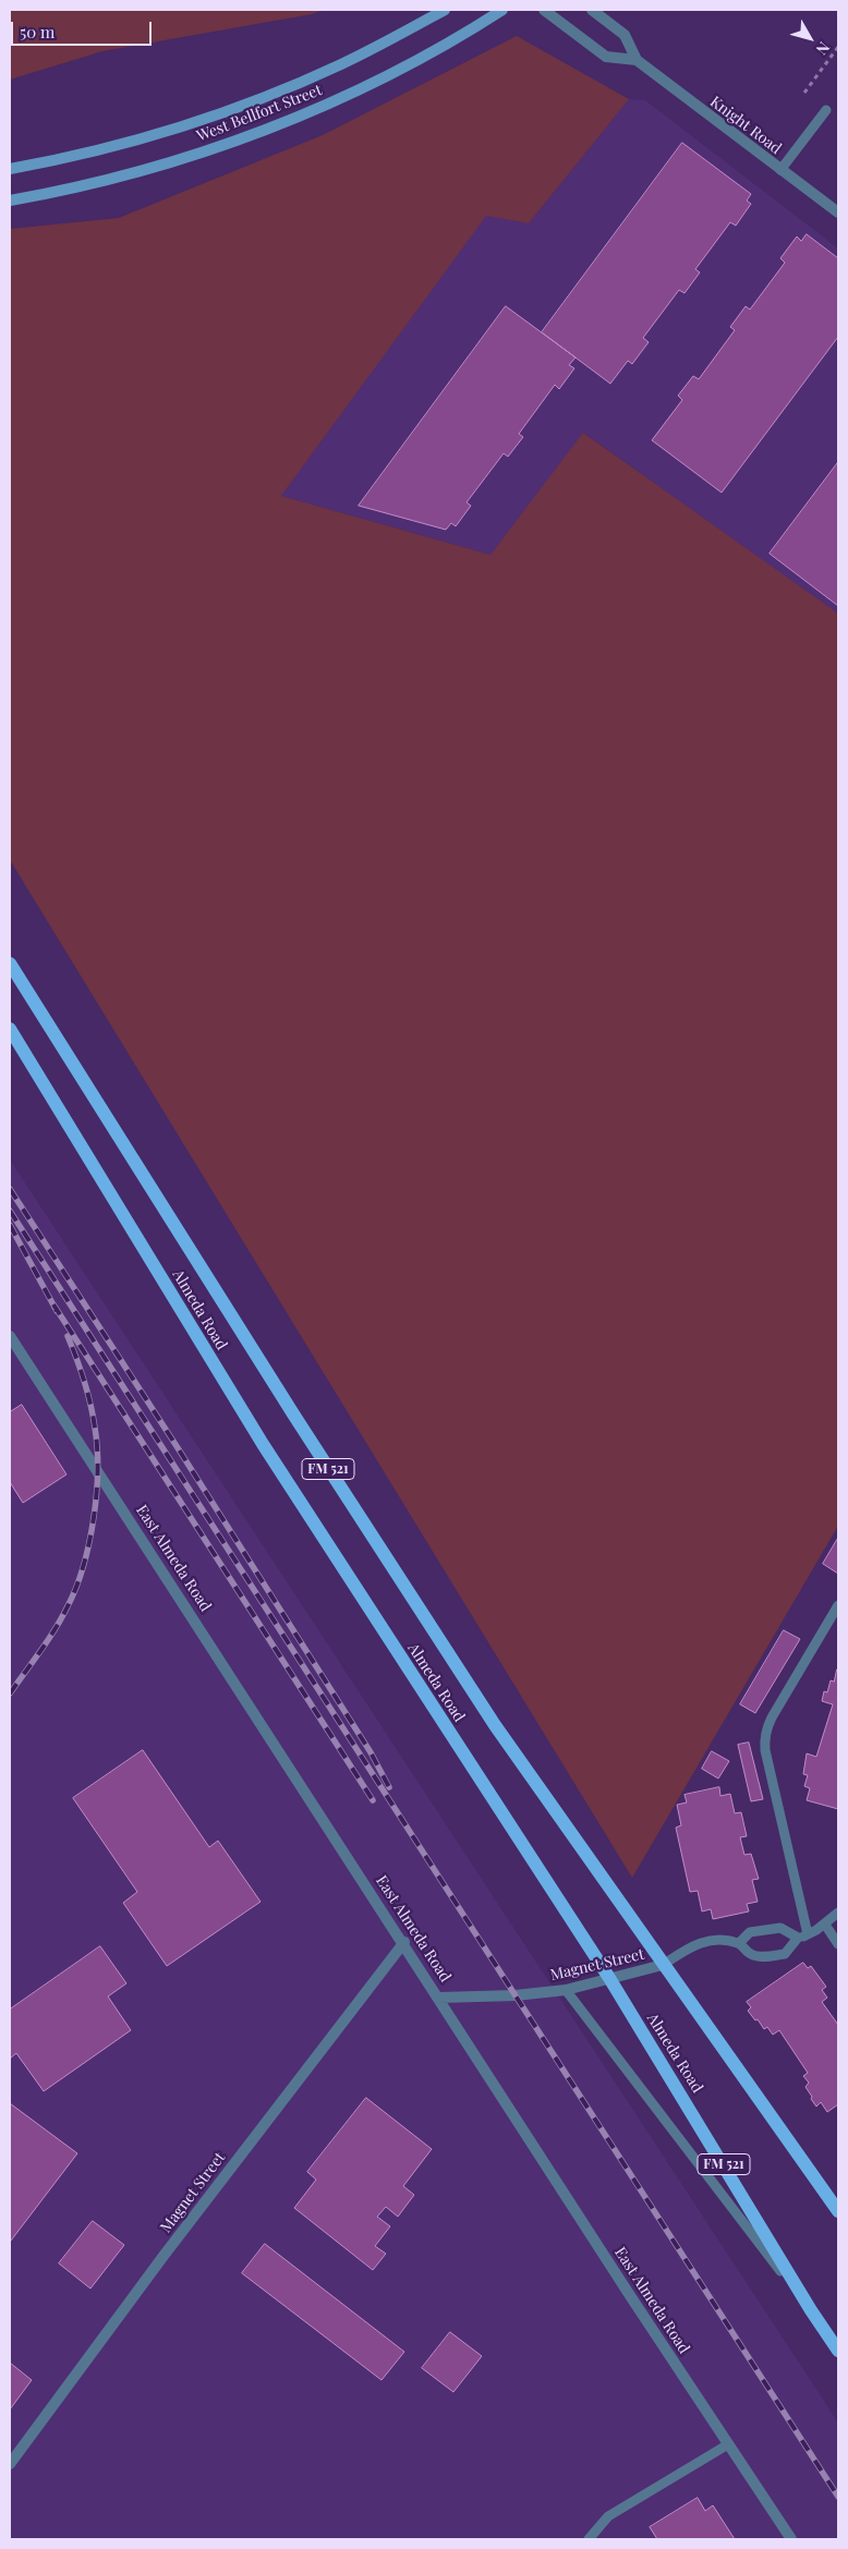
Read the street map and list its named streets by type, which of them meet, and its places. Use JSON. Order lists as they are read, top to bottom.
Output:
{
  "streets": {
    "main road": ["West Bellfort Street", "Almeda Road", "FM 521"],
    "street": ["Knight Road", "East Almeda Road", "Magnet Street"]
  },
  "crossings": [
    ["Almeda Road", "Magnet Street"],
    ["East Almeda Road", "Magnet Street"]
  ],
  "scale_bar": "50 m",
  "north": "bottom right"
}
